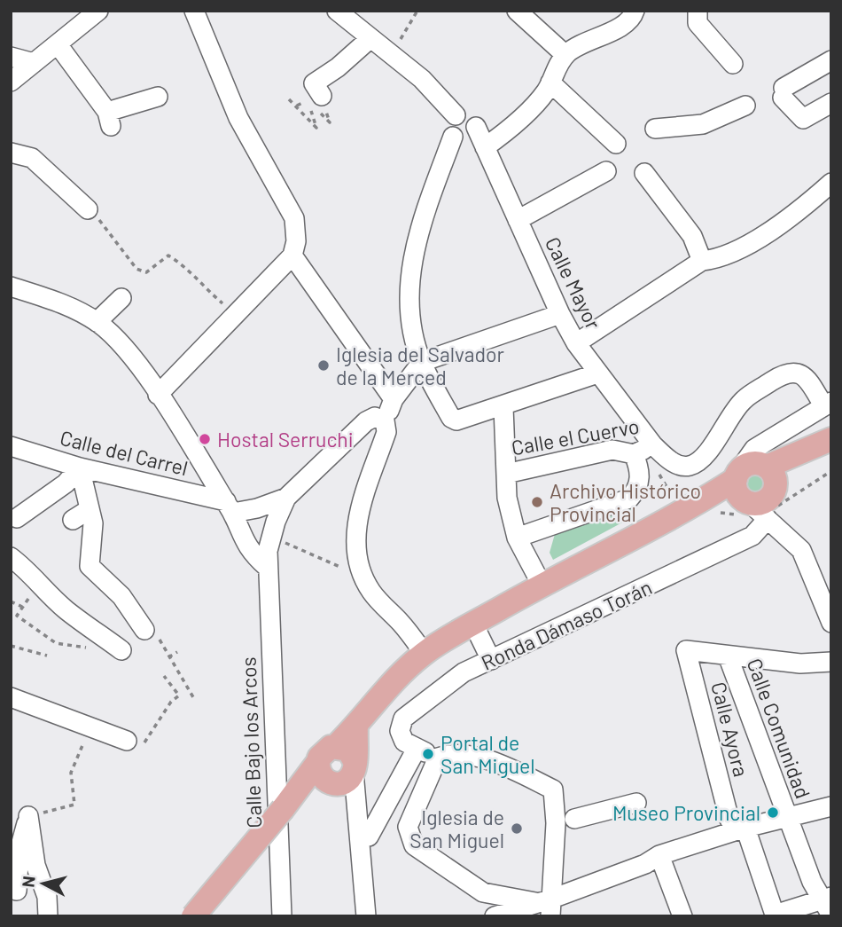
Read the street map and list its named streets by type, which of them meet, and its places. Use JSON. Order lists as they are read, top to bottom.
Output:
{
  "streets": {
    "main road": ["Ronda Dámaso Torán"],
    "street": [
      "Calle Mayor",
      "Calle el Cuervo",
      "Calle del Carrel",
      "Calle Comunidad",
      "Calle Ayora",
      "Calle Bajo los Arcos"
    ]
  },
  "crossings": [
    ["Calle Mayor", "Calle el Cuervo"],
    ["Calle Comunidad", "Calle Ayora"]
  ],
  "places": [
    "Iglesia del Salvador de la Merced",
    "Hostal Serruchi",
    "Archivo Histórico Provincial",
    "Portal de San Miguel",
    "Museo Provincial",
    "Iglesia de San Miguel"
  ],
  "north": "left"
}
